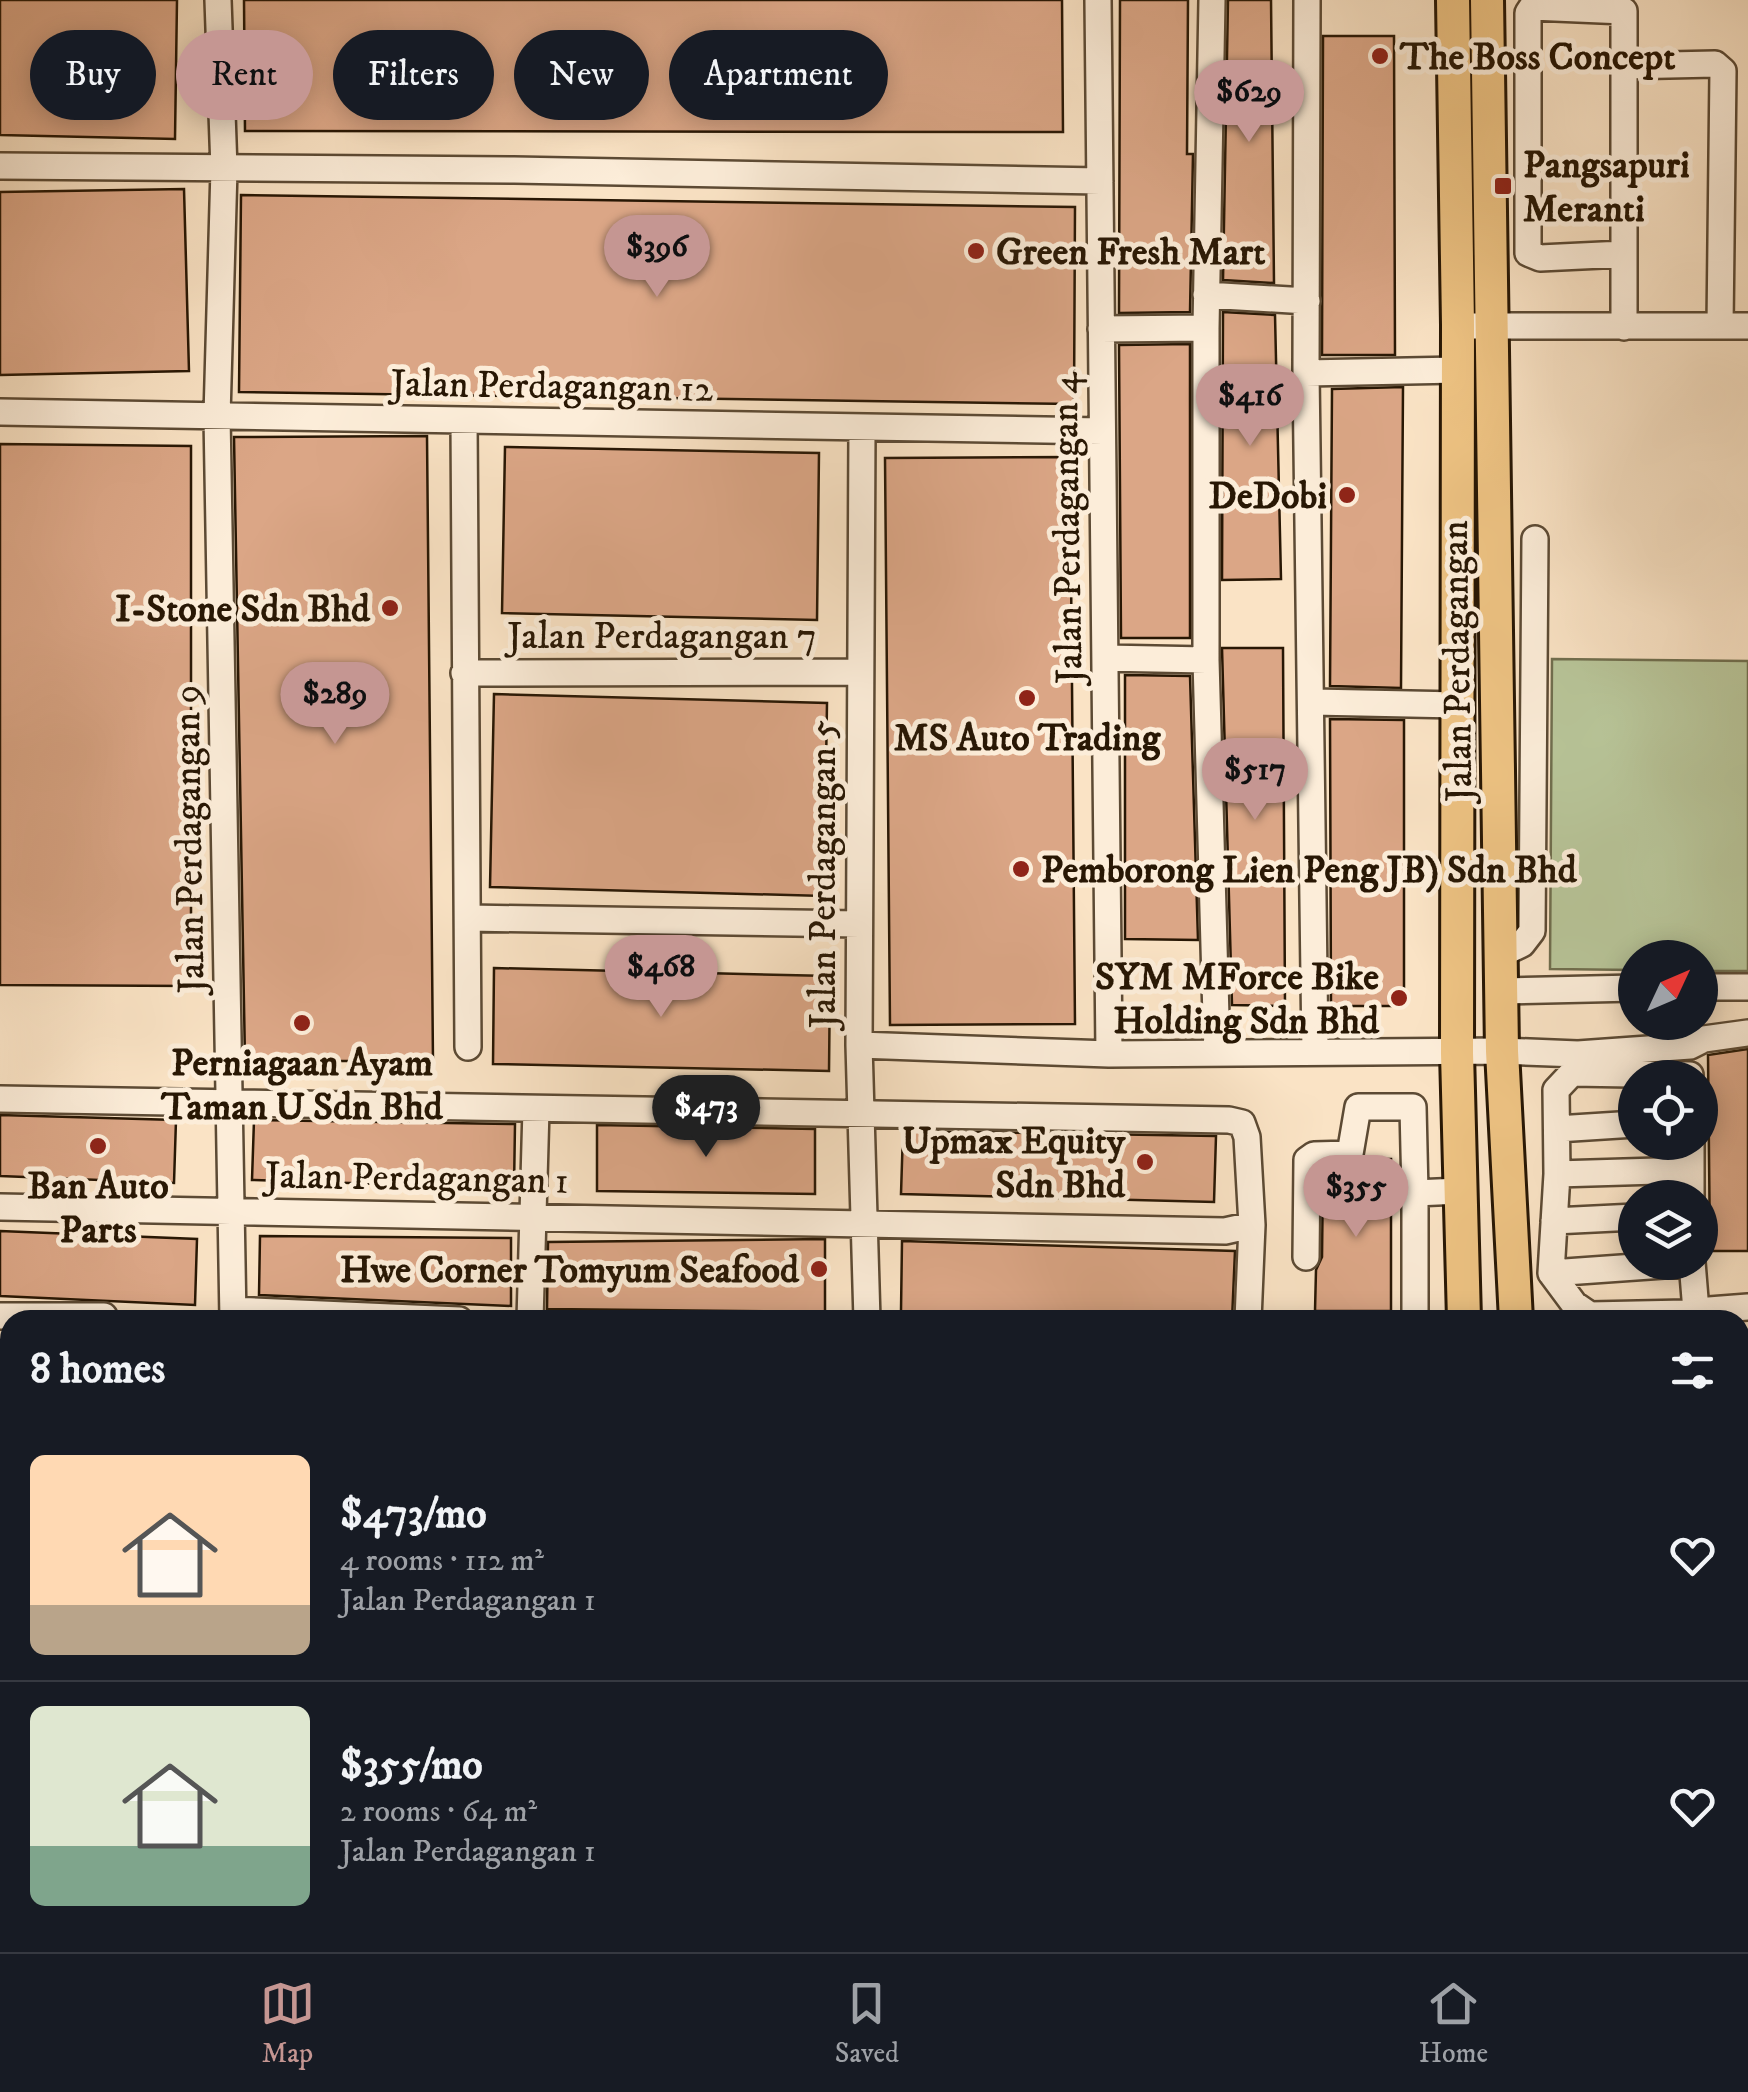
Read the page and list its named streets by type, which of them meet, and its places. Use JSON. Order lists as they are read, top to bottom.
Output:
{
  "streets": {
    "main road": ["Jalan Perdagangan"],
    "street": [
      "Jalan Perdagangan 12",
      "Jalan Perdagangan 4",
      "Jalan Perdagangan 7",
      "Jalan Perdagangan 9",
      "Jalan Perdagangan 5",
      "Jalan Perdagangan 1"
    ]
  },
  "crossings": [
    ["Jalan Perdagangan 12", "Jalan Perdagangan 4"],
    ["Jalan Perdagangan 12", "Jalan Perdagangan 9"],
    ["Jalan Perdagangan 12", "Jalan Perdagangan 5"],
    ["Jalan Perdagangan 7", "Jalan Perdagangan 5"],
    ["Jalan Perdagangan 9", "Jalan Perdagangan 1"],
    ["Jalan Perdagangan 5", "Jalan Perdagangan 1"]
  ],
  "places": {
    "other": [
      "The Boss Concept",
      "Green Fresh Mart",
      "DeDobi",
      "I-Stone Sdn Bhd",
      "MS Auto Trading",
      "Pemborong Lien Peng JB) Sdn Bhd",
      "SYM MForce Bike Holding Sdn Bhd",
      "Perniagaan Ayam Taman U Sdn Bhd",
      "Ban Auto Parts",
      "Upmax Equity Sdn Bhd",
      "Hwe Corner Tomyum Seafood"
    ],
    "transit": ["Pangsapuri Meranti"]
  },
  "north": "top right",
  "page": {
    "chip": [
      "Buy",
      "Rent",
      "Filters",
      "New",
      "Apartment"
    ],
    "price": [
      "$629",
      "$396",
      "$416",
      "$289",
      "$517",
      "$468",
      "$473",
      "$355"
    ],
    "heading": "8 homes",
    "list": [
      {
        "name": "$473/mo",
        "note": "4 rooms · 112 m² · Jalan Perdagangan 1"
      },
      {
        "name": "$355/mo",
        "note": "2 rooms · 64 m² · Jalan Perdagangan 1"
      }
    ],
    "tabs": ["Map", "Saved", "Home"]
  }
}
